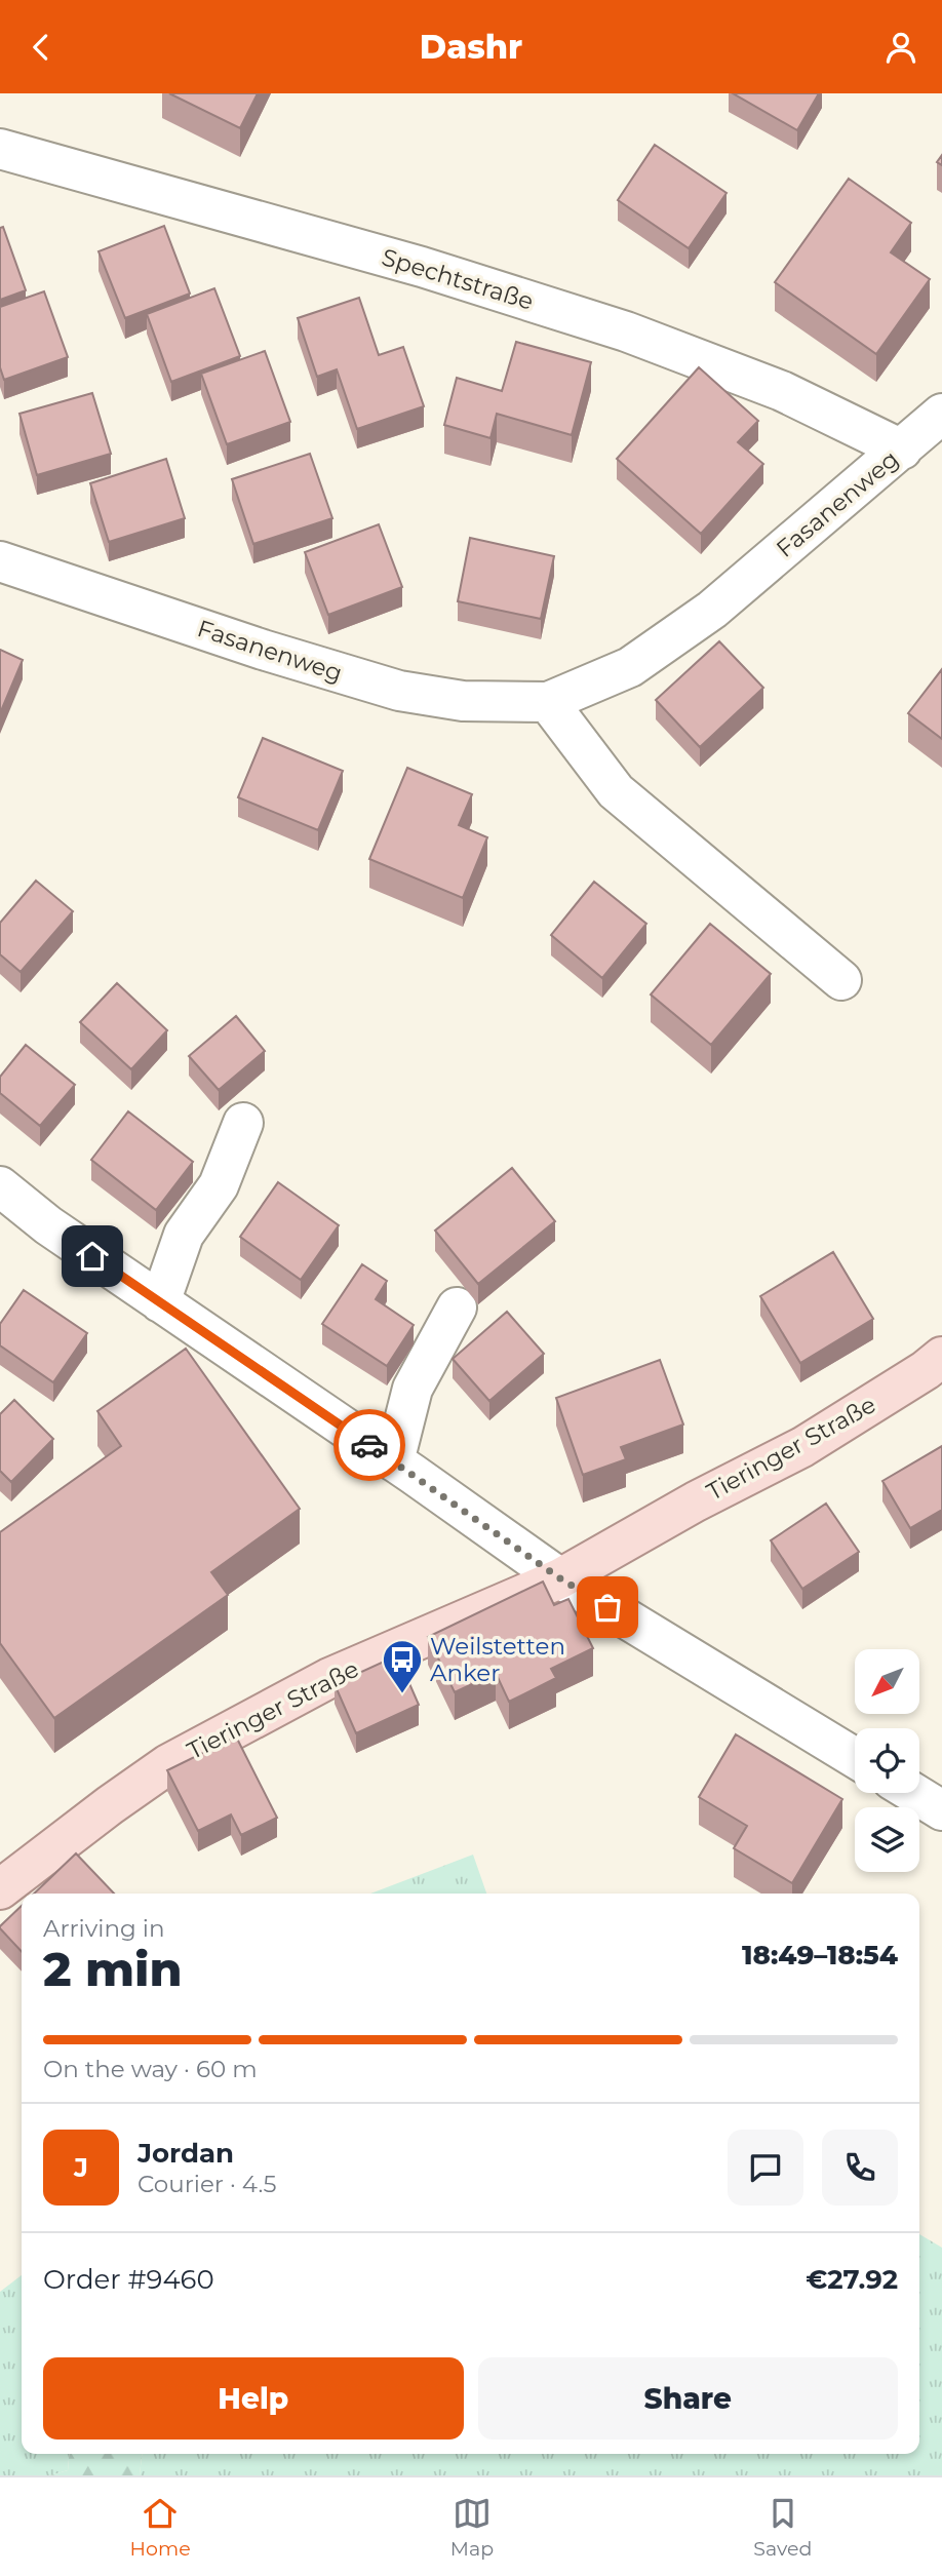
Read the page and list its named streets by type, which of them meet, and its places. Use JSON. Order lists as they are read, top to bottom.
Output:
{
  "streets": {
    "main road": ["Tieringer Straße"],
    "street": ["Spechtstraße", "Fasanenweg"]
  },
  "crossings": [
    ["Spechtstraße", "Fasanenweg"]
  ],
  "places": {
    "bus stop": ["Weilstetten Anker"]
  },
  "north": "bottom left",
  "page": {
    "header": "Dashr",
    "heading": ["2 min", "Arriving in", "18:49–18:54"],
    "panel": [
      "Jordan",
      "Courier · 4.5",
      "Order #9460",
      "€27.92"
    ],
    "bar": "On the way · 60 m",
    "round": "J",
    "buttons": ["Help", "Share"],
    "tabs": ["Home", "Map", "Saved"]
  }
}
